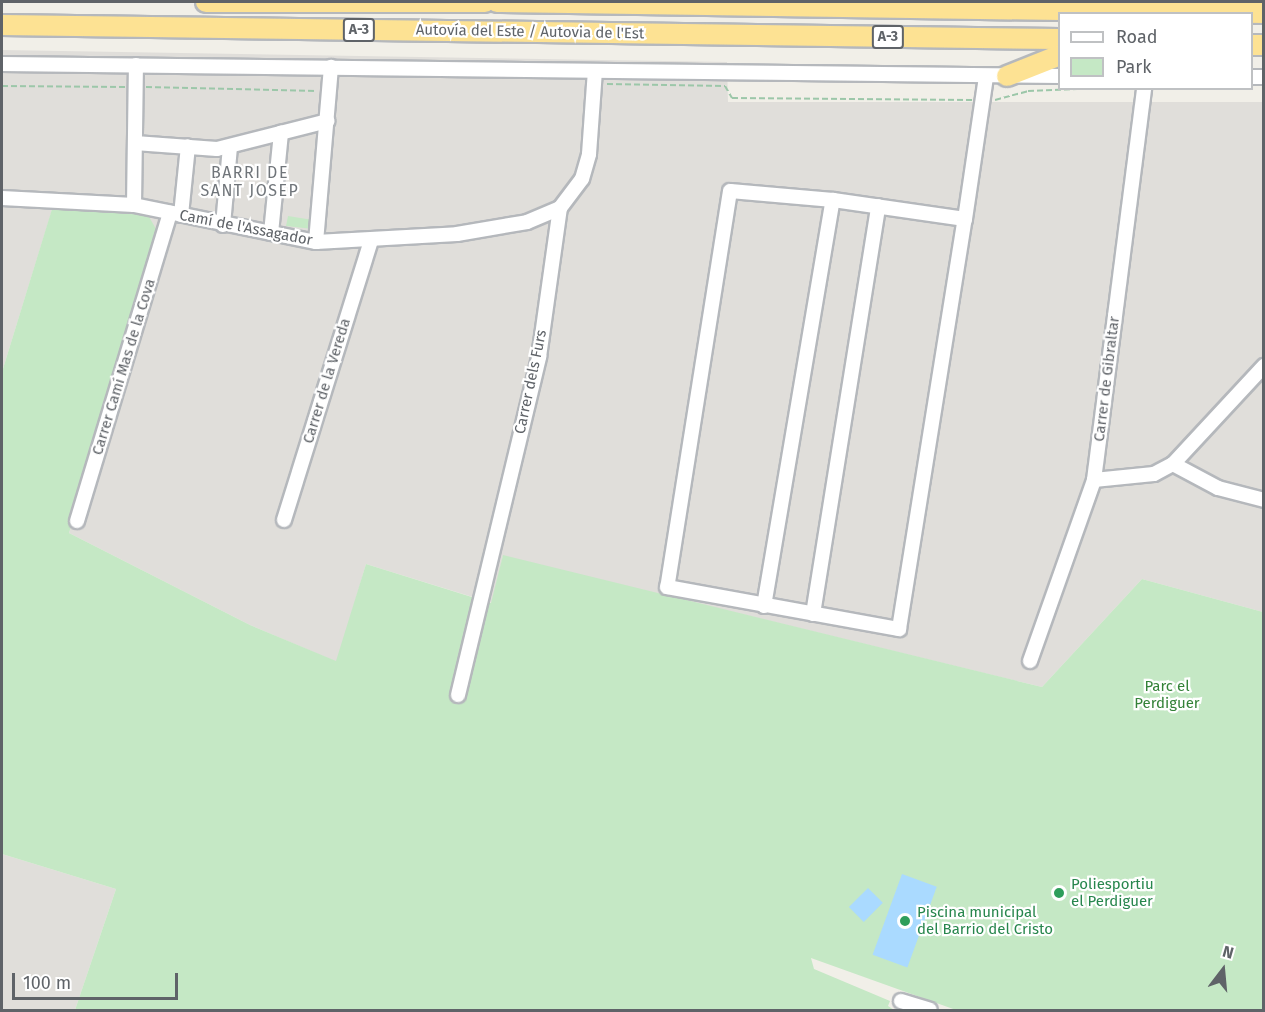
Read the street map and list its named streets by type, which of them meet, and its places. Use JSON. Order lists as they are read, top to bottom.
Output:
{
  "streets": {
    "highway": ["A-3", "Autovía del Este / Autovia de l'Est"],
    "street": [
      "Camí de l'Assagador",
      "Carrer Camí Mas de la Cova",
      "Carrer de Gibraltar",
      "Carrer de la Vereda",
      "Carrer dels Furs"
    ]
  },
  "crossings": [
    ["Camí de l'Assagador", "Carrer Camí Mas de la Cova"],
    ["Camí de l'Assagador", "Carrer de la Vereda"],
    ["Camí de l'Assagador", "Carrer dels Furs"]
  ],
  "districts": ["BARRI DE SANT JOSEP"],
  "parks": ["Parc el Perdiguer"],
  "places": ["Poliesportiu el Perdiguer", "Piscina municipal del Barrio del Cristo"],
  "legend": ["Road", "Park"],
  "scale_bar": "100 m",
  "north": "top"
}
